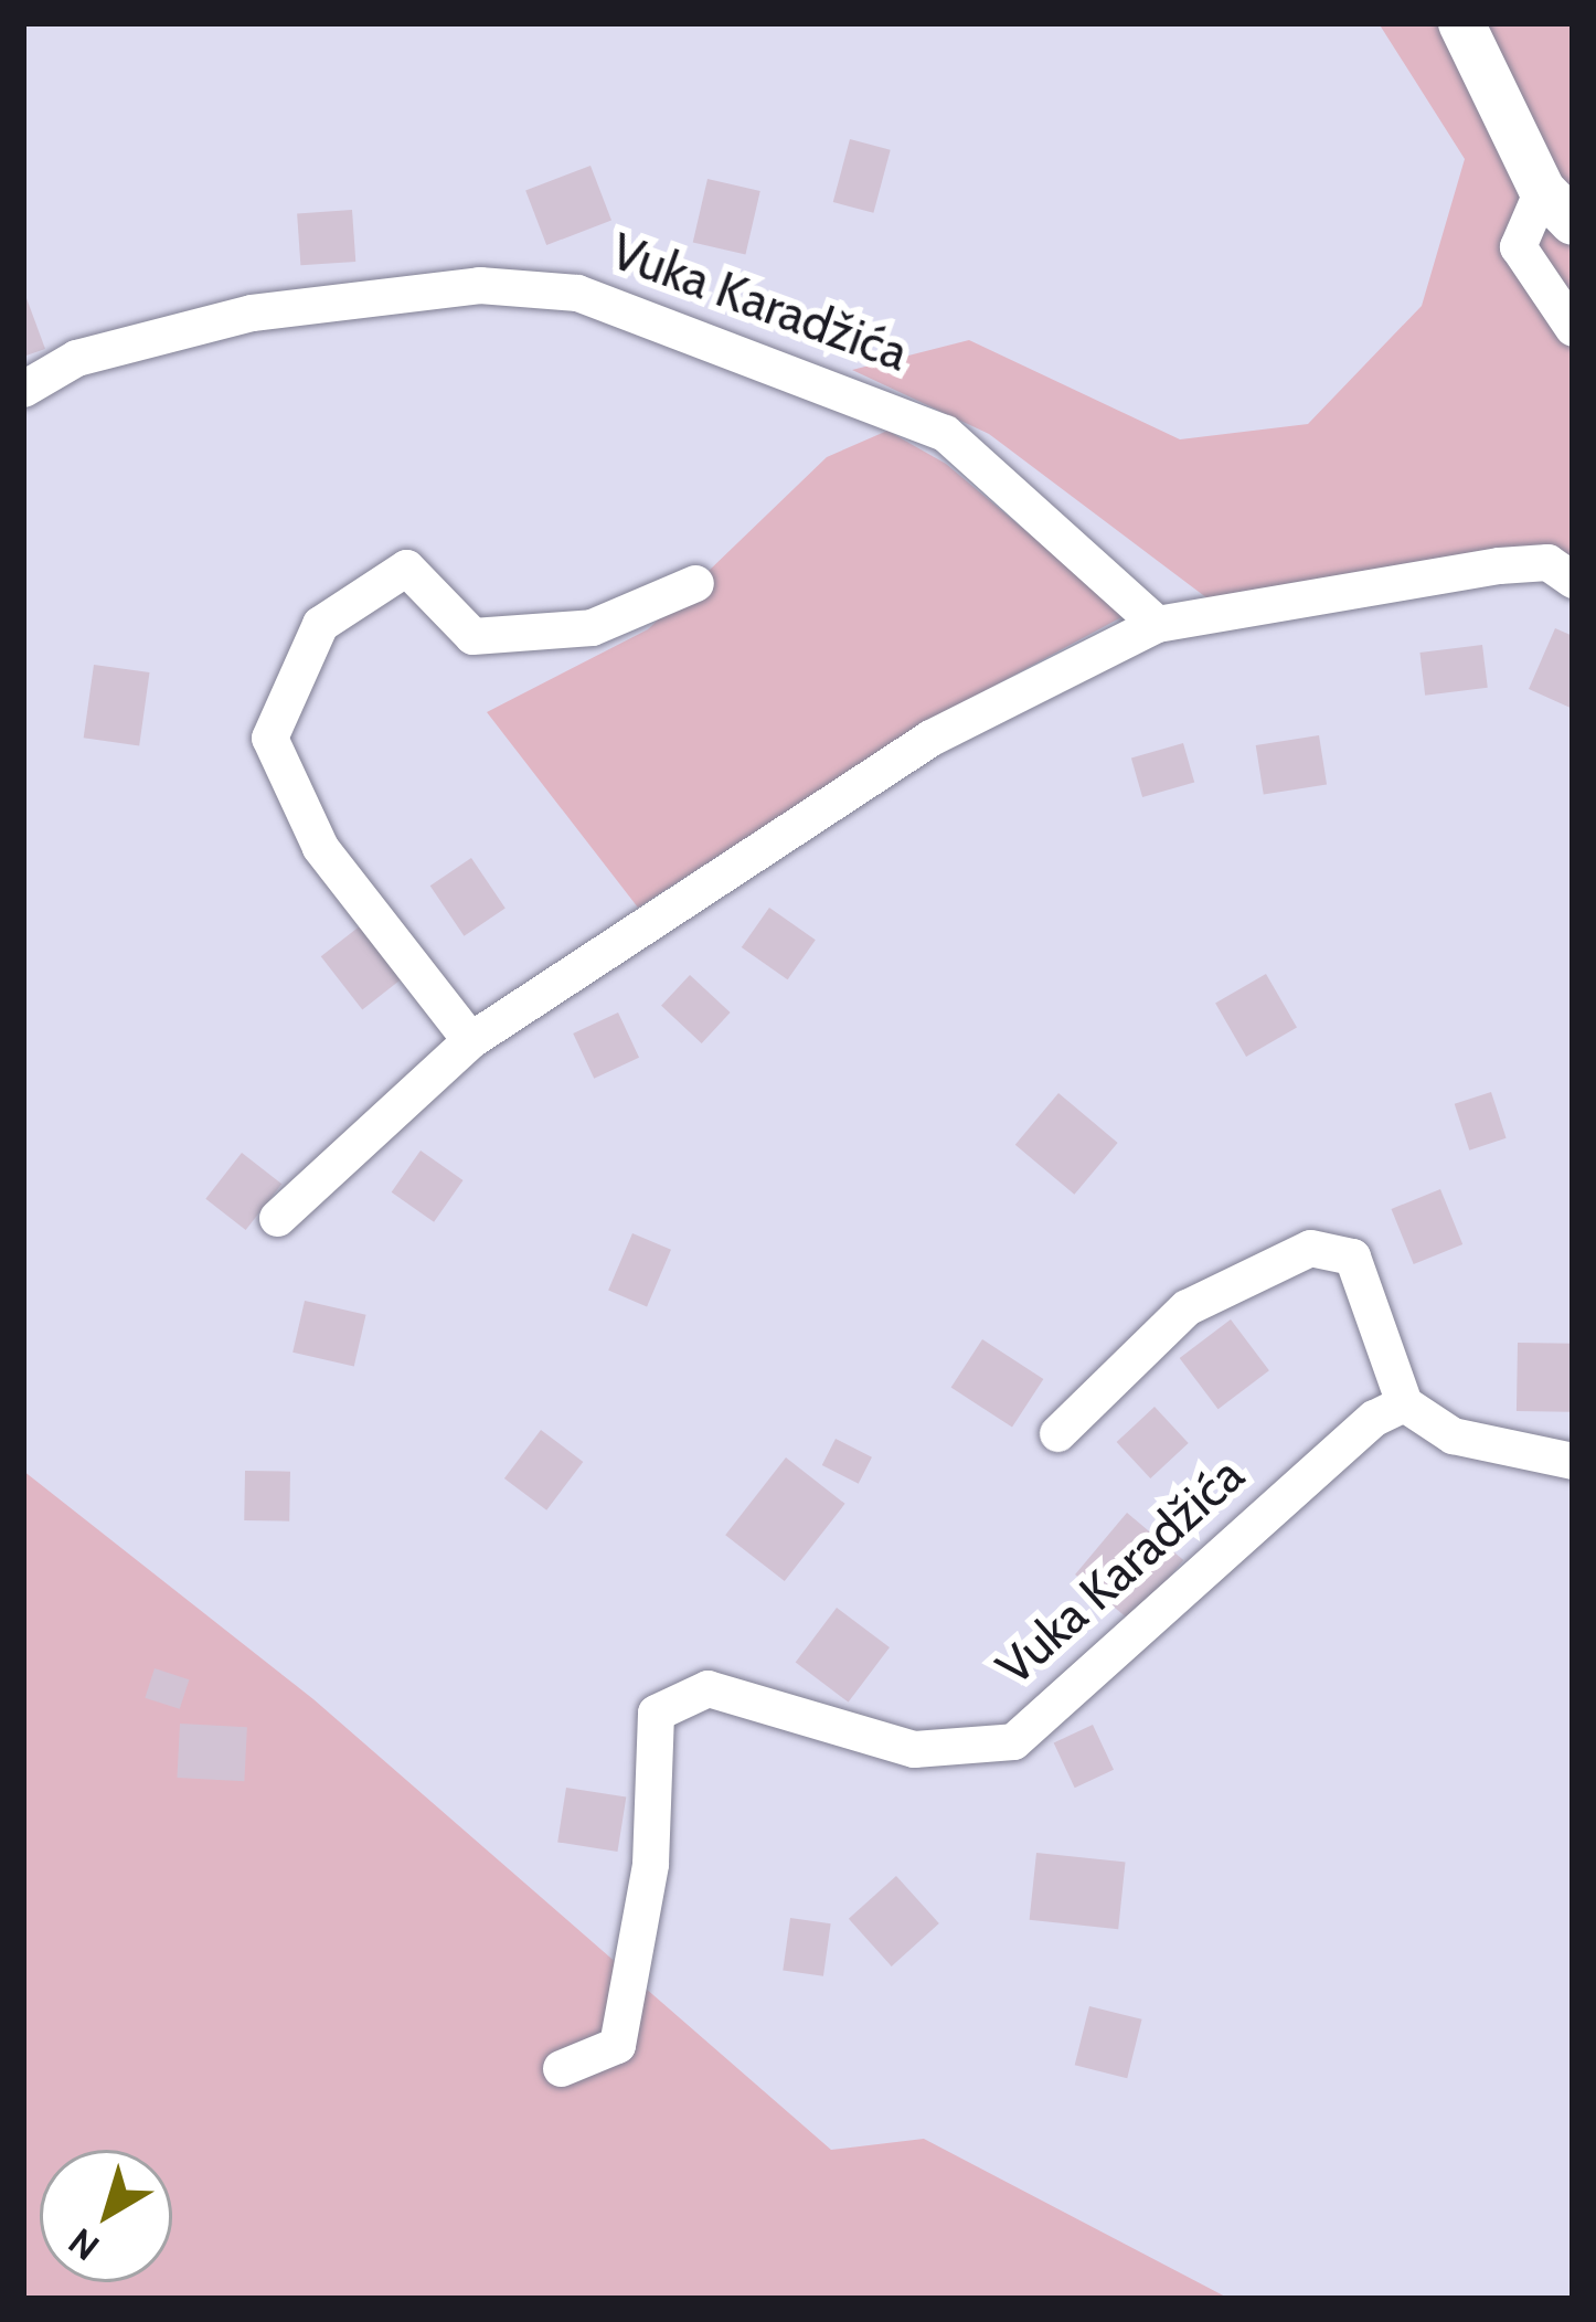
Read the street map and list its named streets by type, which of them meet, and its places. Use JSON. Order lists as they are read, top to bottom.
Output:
{
  "streets": {
    "street": ["Vuka Karadžića"]
  },
  "north": "bottom left"
}
